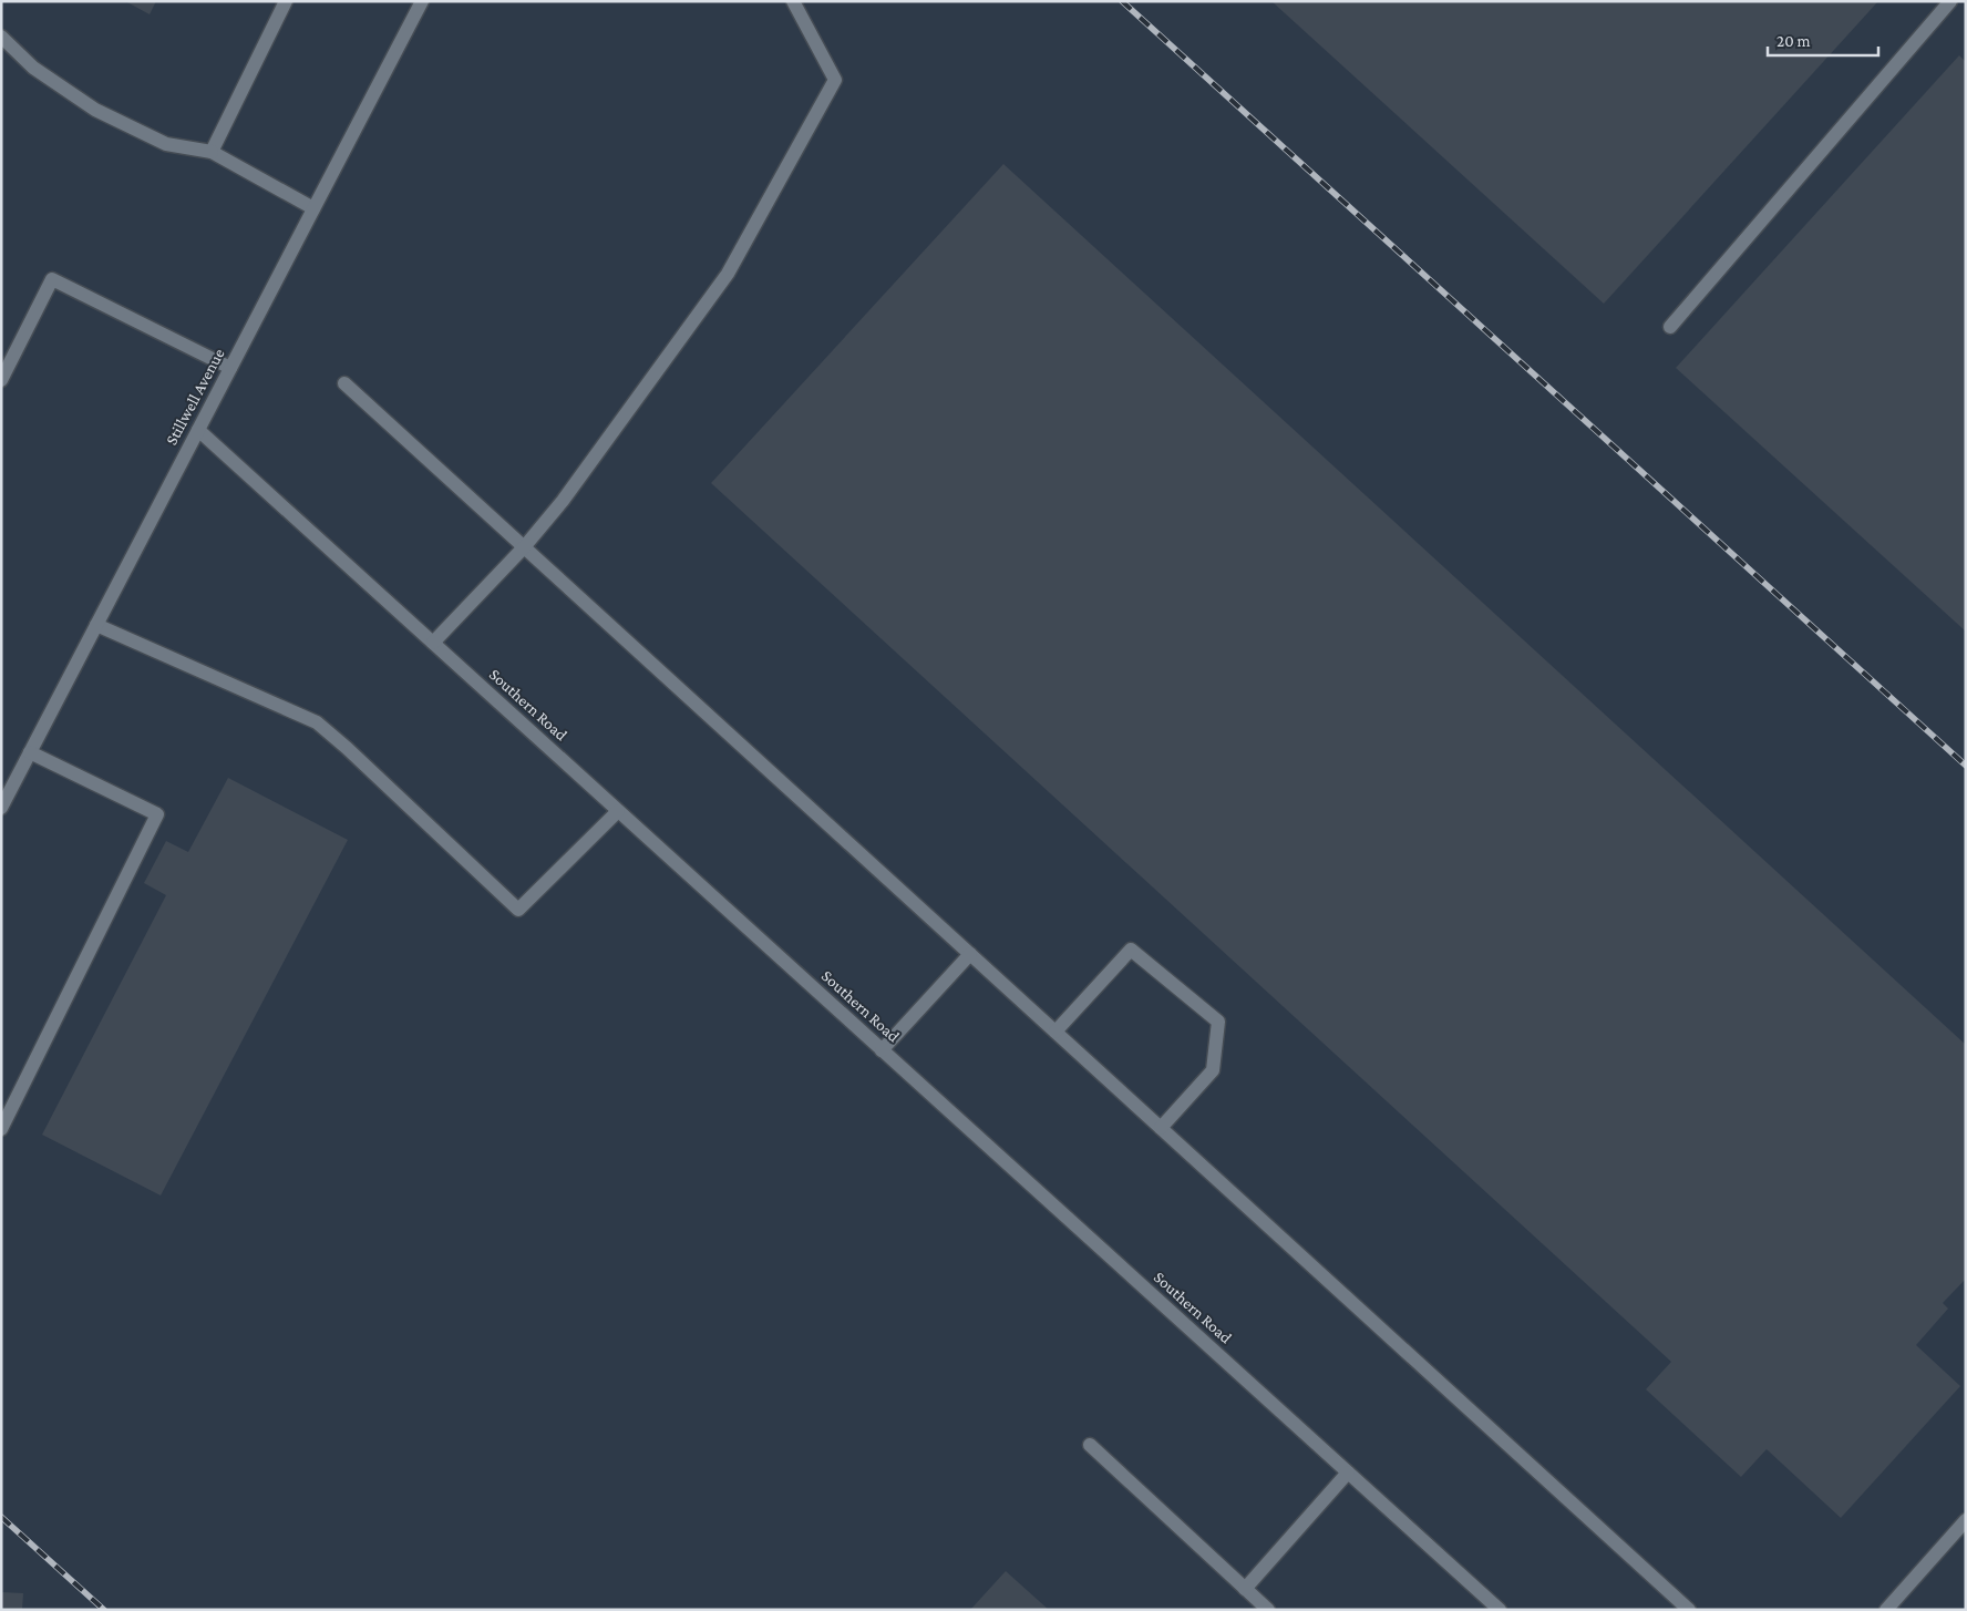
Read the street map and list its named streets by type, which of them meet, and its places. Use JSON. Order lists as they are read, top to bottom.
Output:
{
  "streets": {
    "street": ["Stillwell Avenue", "Southern Road"]
  },
  "crossings": [
    ["Stillwell Avenue", "Southern Road"]
  ],
  "scale_bar": "20 m"
}
